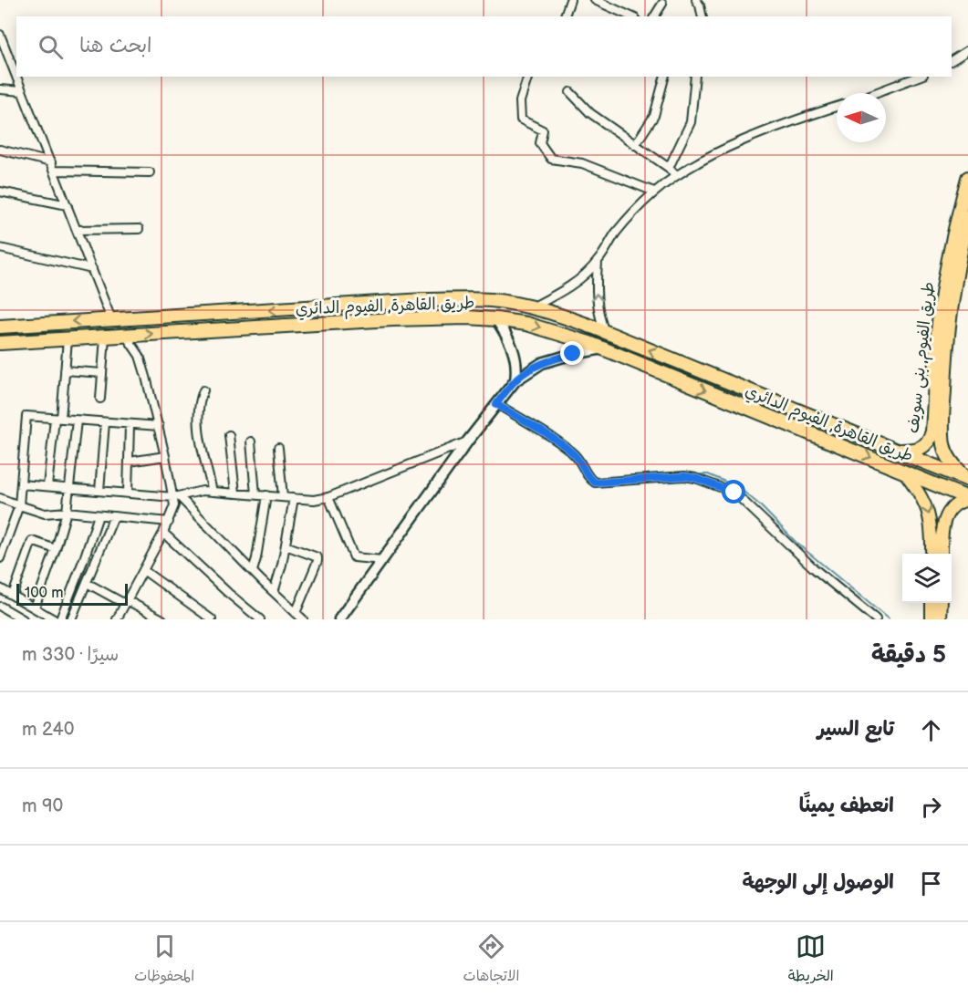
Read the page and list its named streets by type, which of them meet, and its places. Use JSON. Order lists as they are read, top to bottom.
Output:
{
  "streets": {
    "highway": ["طريق القاهرة, الفيوم الدائري", "طريق الفيوم, بنى سويف"]
  },
  "crossings": [
    ["طريق القاهرة, الفيوم الدائري", "طريق الفيوم, بنى سويف"]
  ],
  "scale_bar": "100 m",
  "north": "left",
  "page": {
    "search": "ابحث هنا",
    "scale": "100 m",
    "heading": ["5 دقيقة", "سيرًا · 330 m"],
    "list": [
      ["تابع السير", "240 m"],
      ["انعطف يمينًا", "90 m"],
      "الوصول إلى الوجهة"
    ],
    "nav": ["الخريطة", "الاتجاهات", "المحفوظات"]
  }
}
